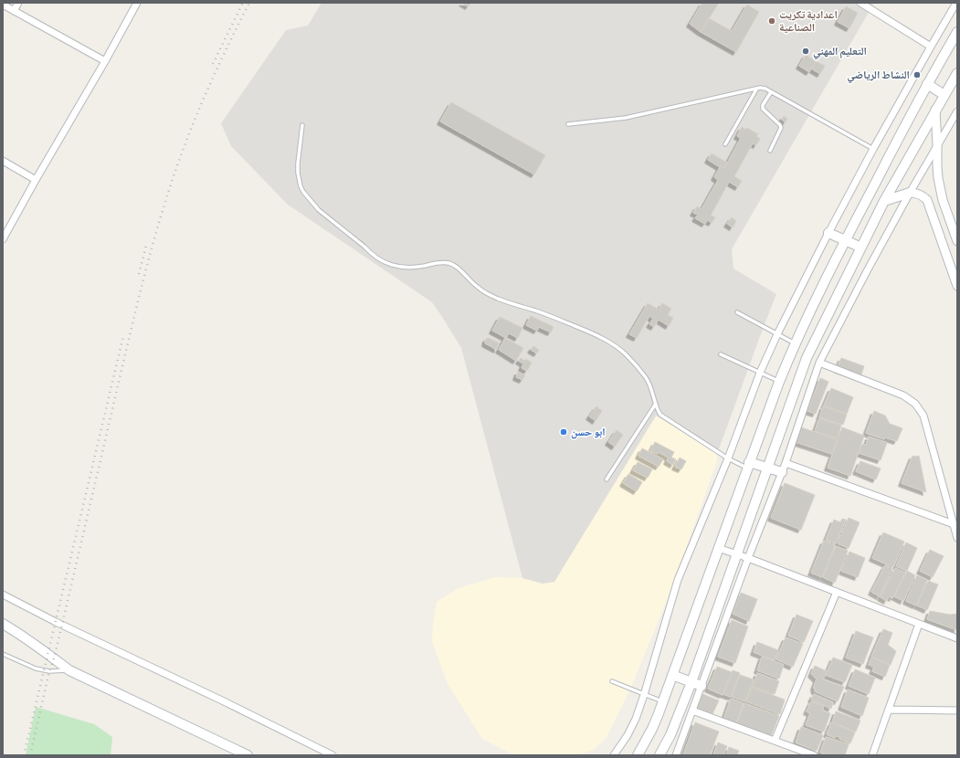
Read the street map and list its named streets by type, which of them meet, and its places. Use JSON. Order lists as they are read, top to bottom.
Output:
{
  "places": [
    "اعدادية تكريت الصناعية",
    "التعليم المهني",
    "النشاط الرياضي",
    "ابو حسن"
  ]
}
